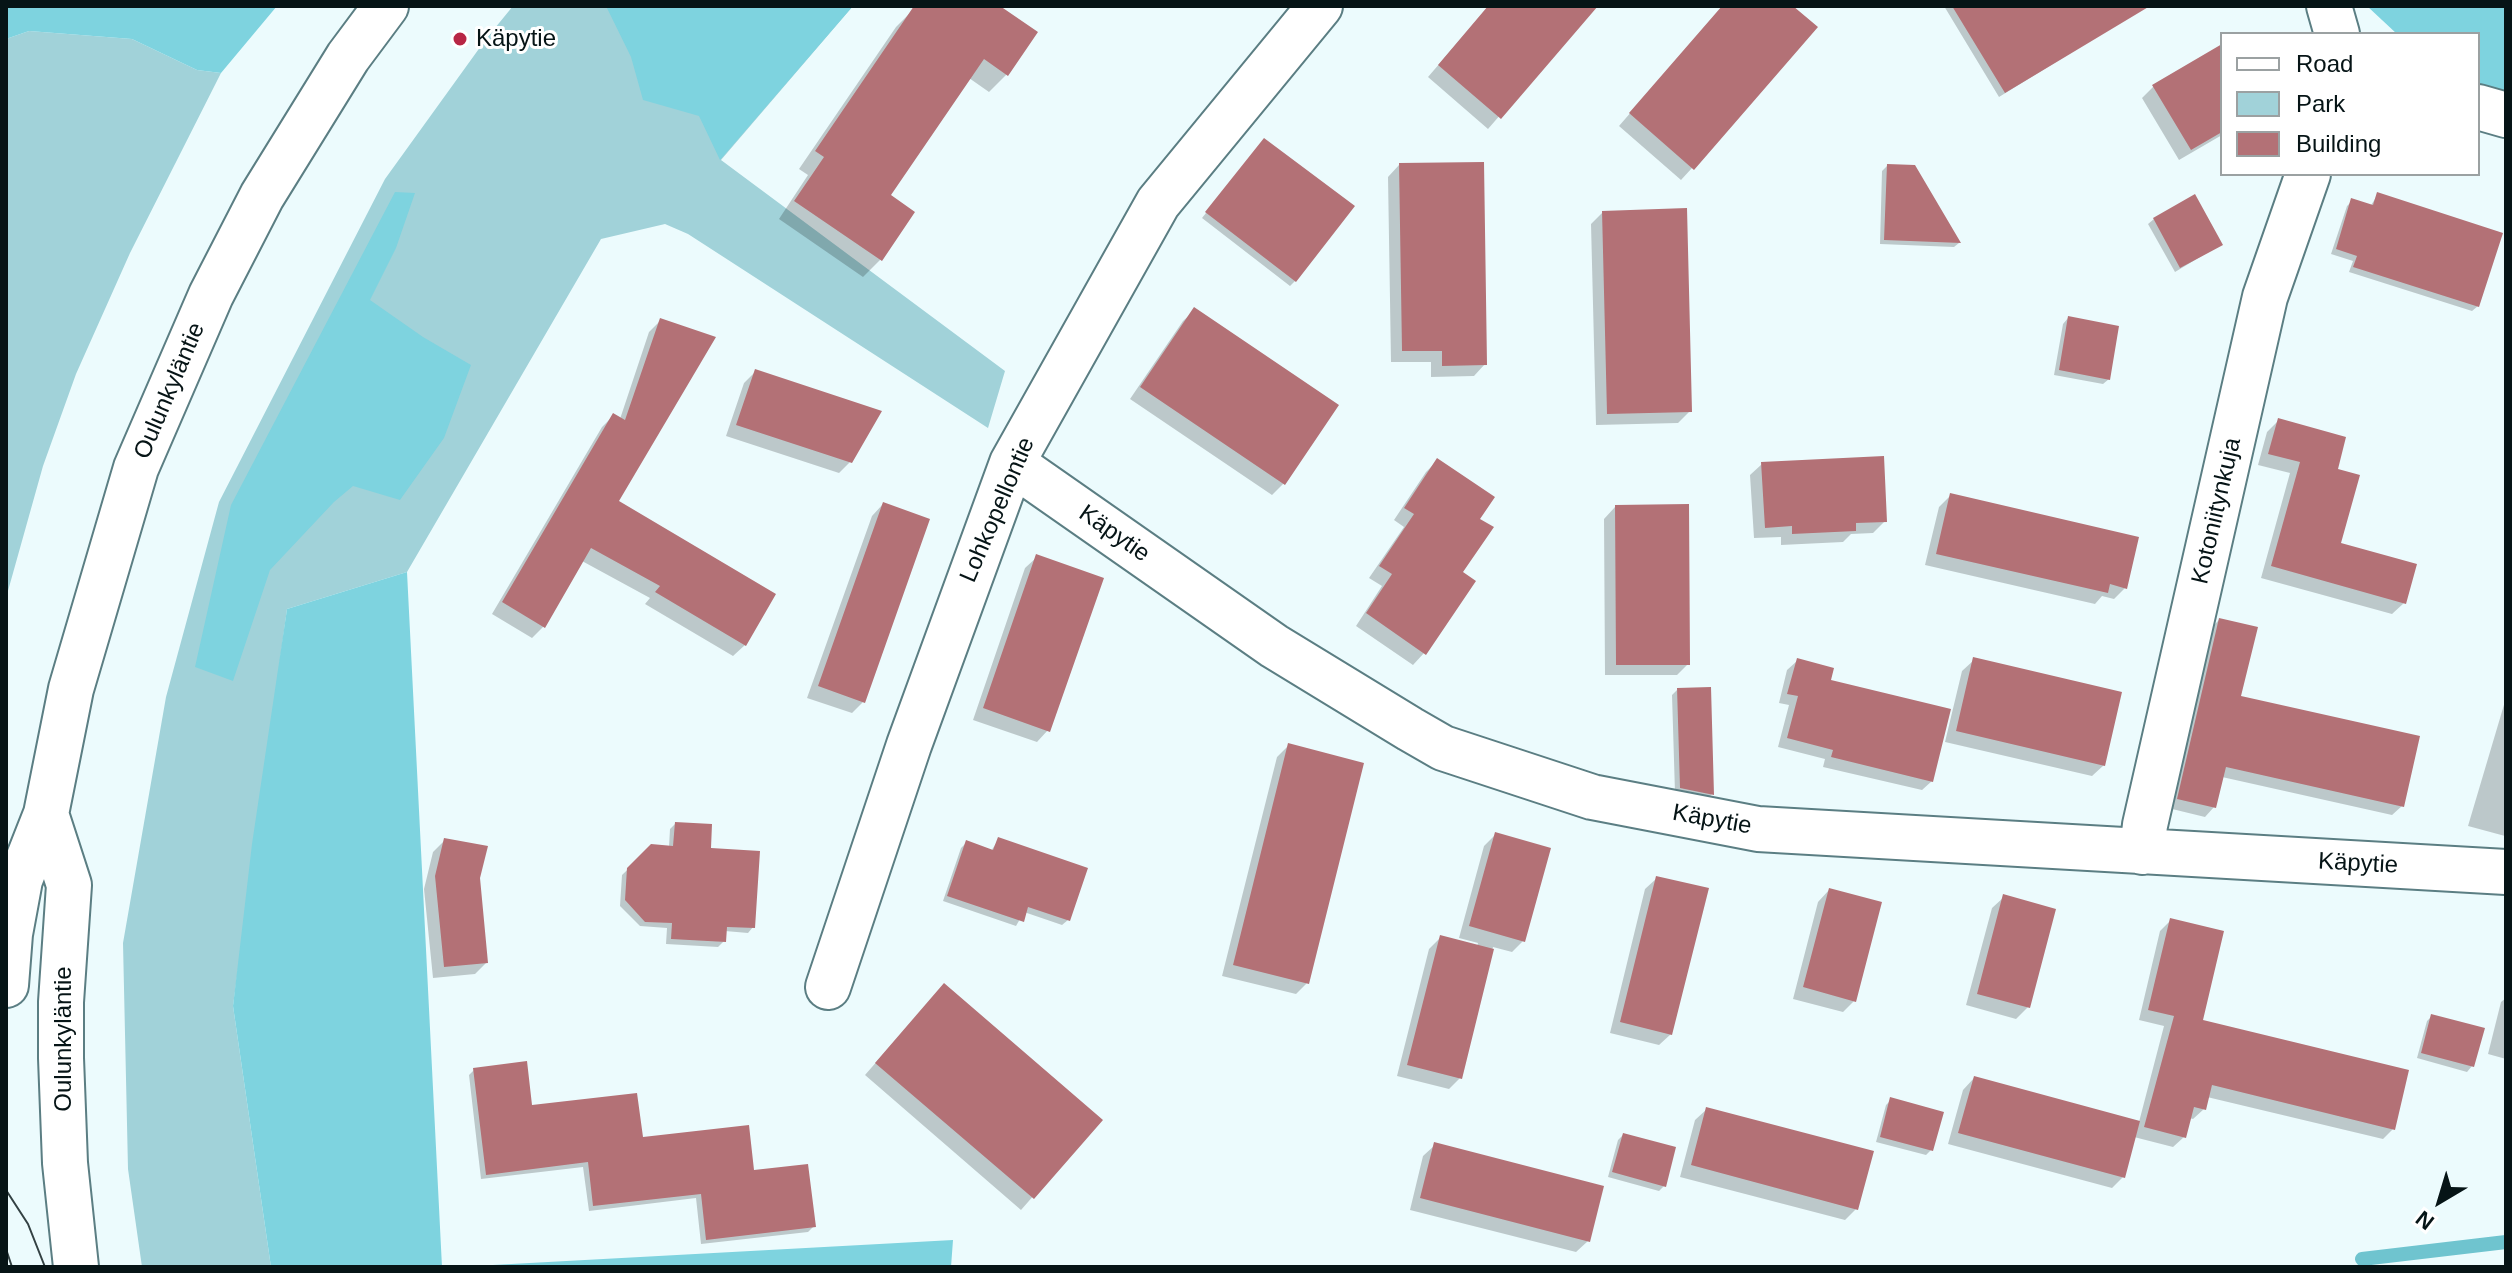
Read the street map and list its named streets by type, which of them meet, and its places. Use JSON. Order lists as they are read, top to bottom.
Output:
{
  "streets": {
    "street": [
      "Oulunkyläntie",
      "Lohkopellontie",
      "Kotoniitynkuja",
      "Käpytie"
    ]
  },
  "crossings": [
    ["Lohkopellontie", "Käpytie"],
    ["Kotoniitynkuja", "Käpytie"]
  ],
  "places": ["Käpytie"],
  "legend": ["Road", "Park", "Building"],
  "north": "bottom left"
}
